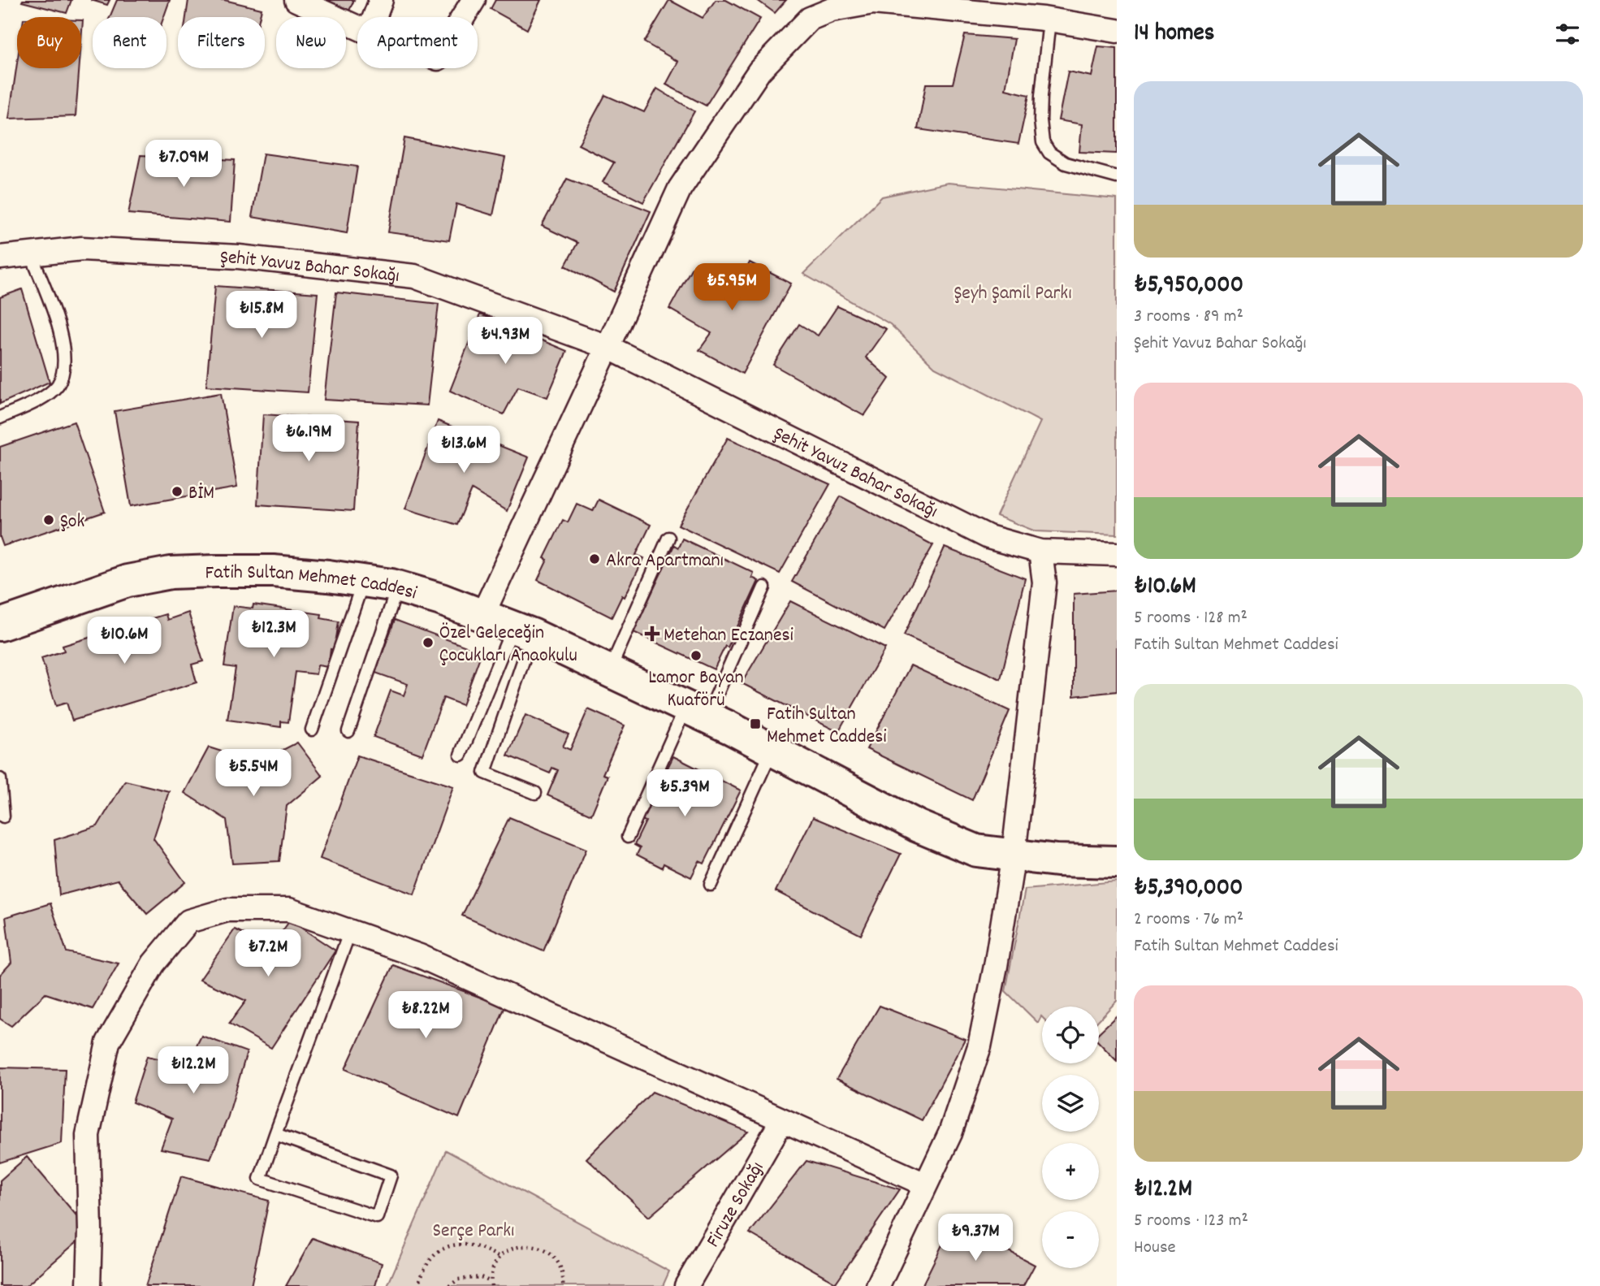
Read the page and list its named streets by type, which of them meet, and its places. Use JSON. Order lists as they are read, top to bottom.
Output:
{
  "streets": {
    "street": ["Şehit Yavuz Bahar Sokağı", "Fatih Sultan Mehmet Caddesi", "Firuze Sokağı"]
  },
  "parks": ["Şeyh Şamil Parkı", "Serçe Parkı"],
  "places": {
    "other": [
      "BİM",
      "Şok",
      "Akra Apartmanı",
      "Özel Geleceğin Çocukları Anaokulu",
      "Lamor Bayan Kuaförü"
    ],
    "health": ["Metehan Eczanesi"],
    "transit": ["Fatih Sultan Mehmet Caddesi"]
  },
  "page": {
    "heading": "14 homes",
    "chip": [
      "Buy",
      "Rent",
      "Filters",
      "New",
      "Apartment"
    ],
    "list": [
      {
        "name": "₺5,950,000",
        "note": "3 rooms · 89 m² · Şehit Yavuz Bahar Sokağı"
      },
      {
        "name": "₺10.6M",
        "note": "5 rooms · 128 m² · Fatih Sultan Mehmet Caddesi"
      },
      {
        "name": "₺5,390,000",
        "note": "2 rooms · 76 m² · Fatih Sultan Mehmet Caddesi"
      },
      {
        "name": "₺12.2M",
        "note": "5 rooms · 123 m² · House"
      }
    ],
    "price": [
      "₺7.09M",
      "₺5.95M",
      "₺15.8M",
      "₺4.93M",
      "₺6.19M",
      "₺13.6M",
      "₺12.3M",
      "₺10.6M",
      "₺5.54M",
      "₺5.39M",
      "₺7.2M",
      "₺8.22M",
      "₺12.2M",
      "₺9.37M"
    ],
    "map_buttons": ["+", "−"]
  }
}
